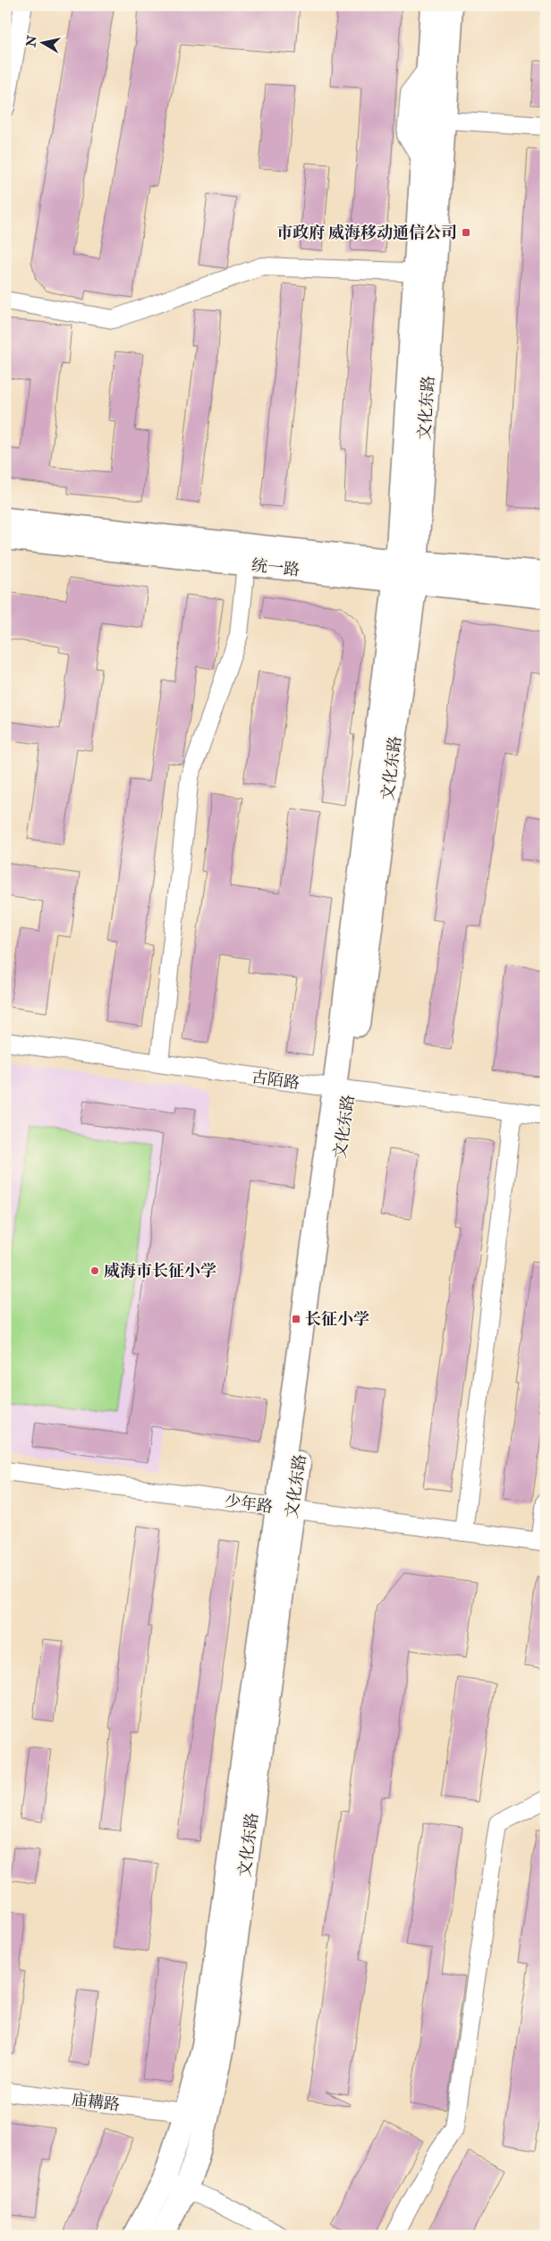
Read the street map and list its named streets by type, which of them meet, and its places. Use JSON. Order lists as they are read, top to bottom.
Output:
{
  "streets": {
    "main road": ["文化东路", "统一路"],
    "street": ["古陌路", "少年路", "庙耩路"]
  },
  "crossings": [
    ["文化东路", "统一路"],
    ["文化东路", "古陌路"],
    ["文化东路", "少年路"]
  ],
  "places": {
    "transit": ["市政府 威海移动通信公司", "长征小学"],
    "other": ["威海市长征小学"]
  },
  "north": "left"
}
